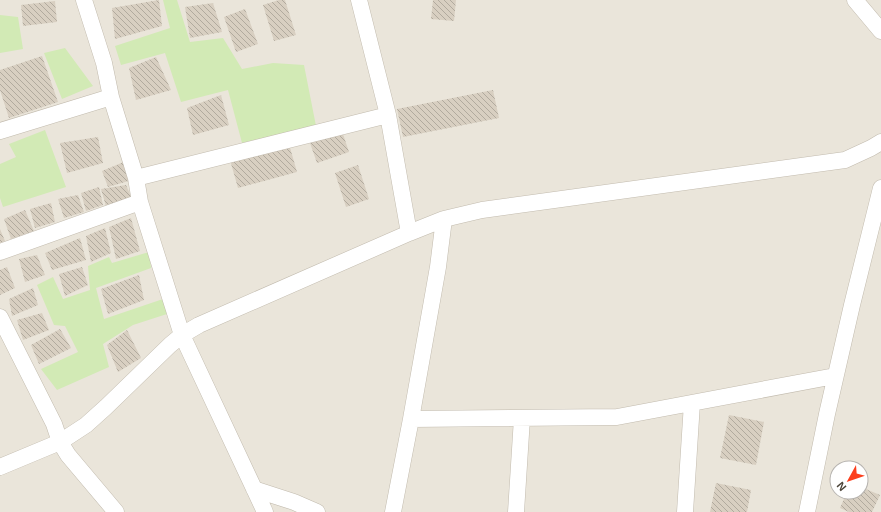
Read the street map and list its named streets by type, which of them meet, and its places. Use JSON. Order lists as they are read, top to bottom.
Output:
{
  "north": "bottom left"
}
